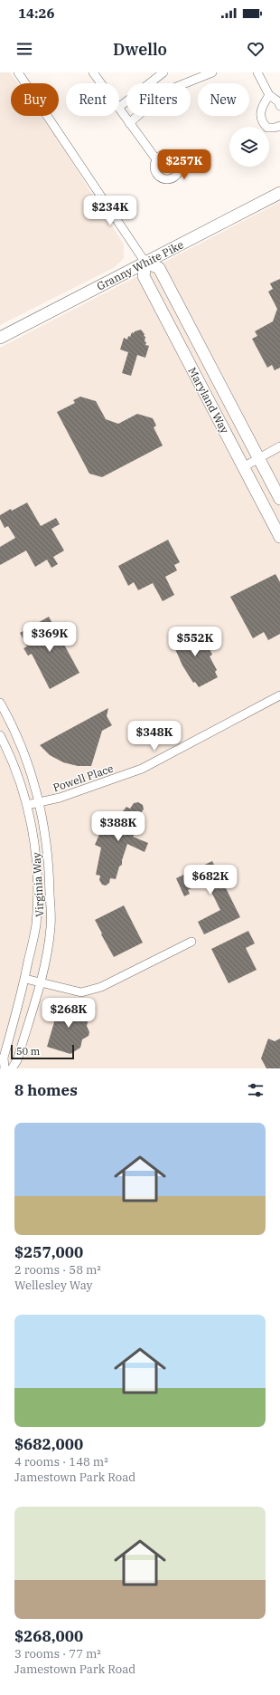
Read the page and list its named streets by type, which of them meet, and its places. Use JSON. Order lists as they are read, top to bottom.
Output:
{
  "streets": {
    "main road": ["Granny White Pike", "Maryland Way"],
    "street": ["Powell Place", "Virginia Way"]
  },
  "crossings": [
    ["Granny White Pike", "Maryland Way"],
    ["Powell Place", "Virginia Way"]
  ],
  "scale_bar": "50 m",
  "page": {
    "status": "14:26",
    "header": "Dwello",
    "chip": [
      "Buy",
      "Rent",
      "Filters",
      "New"
    ],
    "price": [
      "$257K",
      "$234K",
      "$369K",
      "$552K",
      "$348K",
      "$388K",
      "$682K",
      "$268K"
    ],
    "scale": "50 m",
    "heading": "8 homes",
    "list": [
      {
        "name": "$257,000",
        "note": "2 rooms · 58 m² · Wellesley Way"
      },
      {
        "name": "$682,000",
        "note": "4 rooms · 148 m² · Jamestown Park Road"
      },
      {
        "name": "$268,000",
        "note": "3 rooms · 77 m² · Jamestown Park Road"
      }
    ]
  }
}
